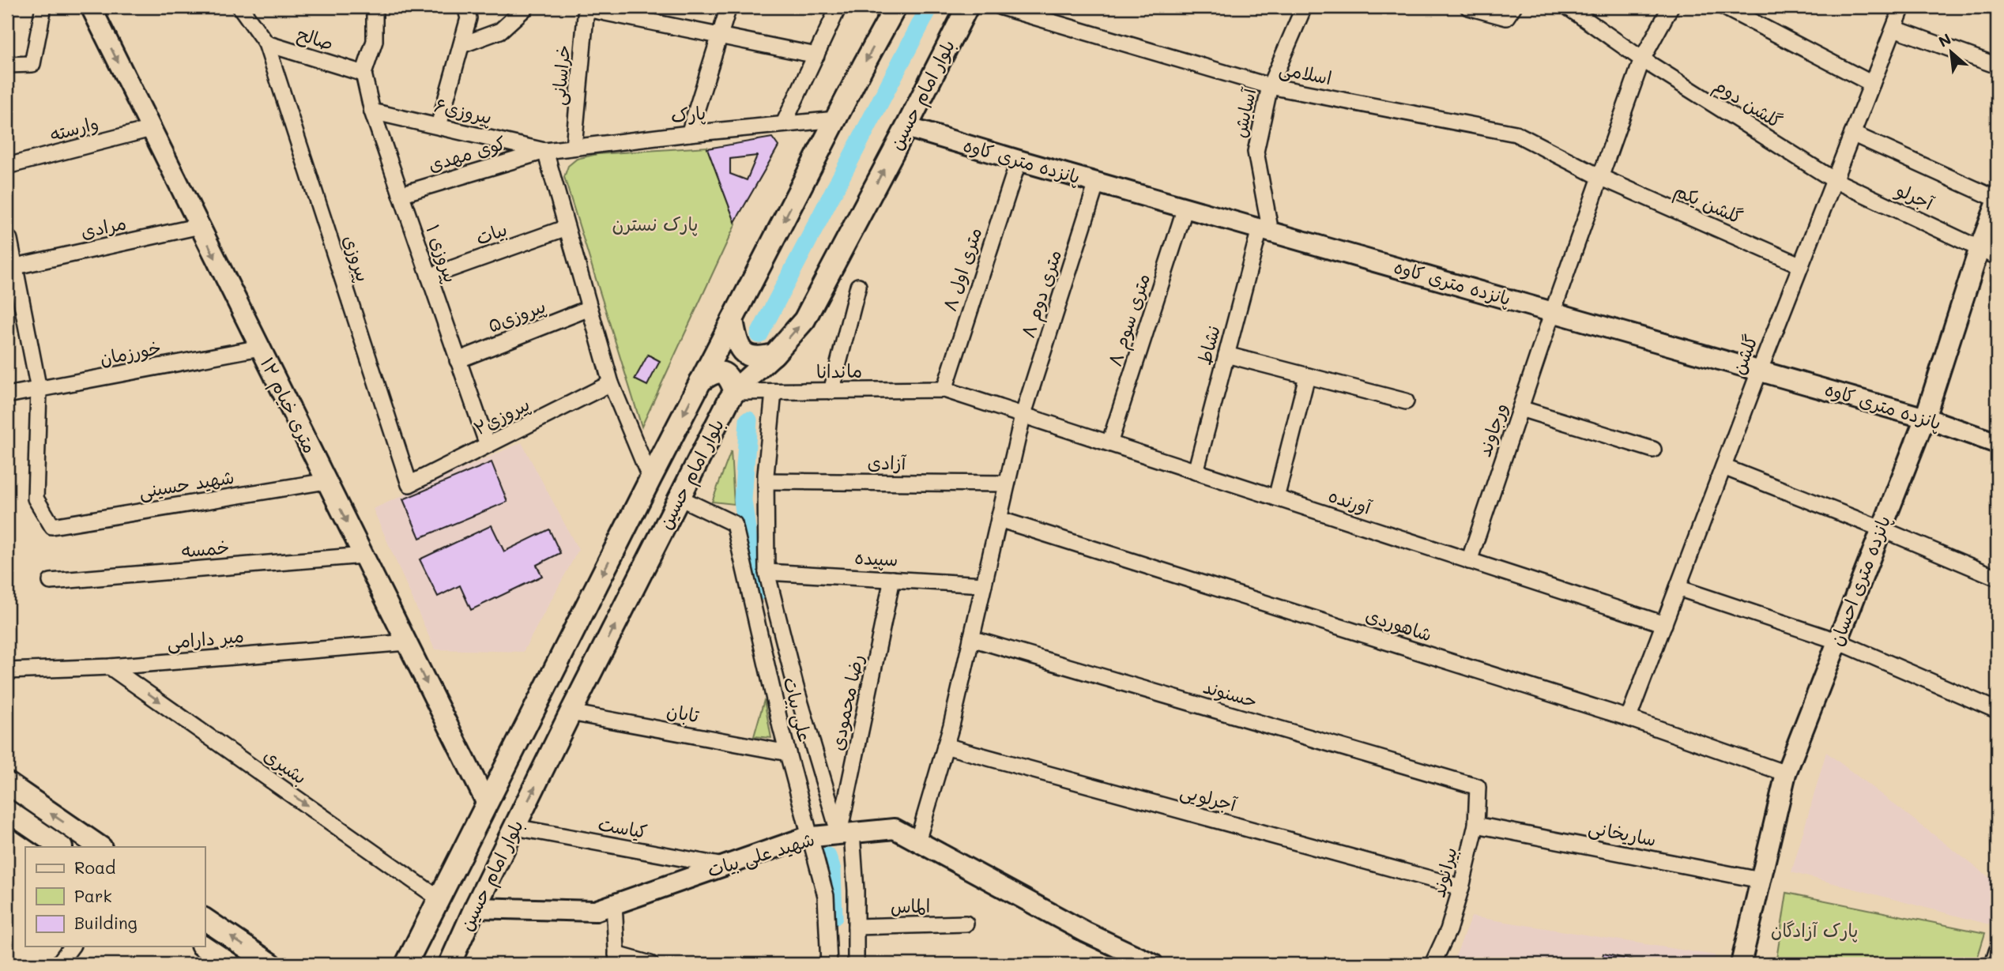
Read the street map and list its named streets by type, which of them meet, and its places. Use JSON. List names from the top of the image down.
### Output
{
  "streets": {
    "main road": ["بلوار امام حسین"],
    "street": [
      "صالح",
      "اسلامی",
      "خراسانی",
      "گلشن دوم",
      "پیروزی۶",
      "آسایش",
      "پارک",
      "وارسته",
      "کوی مهدی",
      "پانزده متری کاوه",
      "آجرلو",
      "گلشن یکم",
      "مرادی",
      "بیات",
      "پیروزی ۱",
      "پیروزی",
      "۸ متری اول",
      "۸ متری دوم",
      "پیروزی۵",
      "۸ متری سوم",
      "نشاط",
      "خورزمان",
      "گلشن",
      "ماندانا",
      "۱۲ متری خیام",
      "پیروزی۲",
      "ورجاوند",
      "آزادی",
      "شهید حسینی",
      "آورنده",
      "خمسه",
      "سپیده",
      "پانزده متری احسان",
      "شاهوردی",
      "میر دارامی",
      "حسنوند",
      "رضا محمودی",
      "علی بیات",
      "تابان",
      "بشیری",
      "آجرلویی",
      "کیاست",
      "ساریخانی",
      "شهید علی بیات",
      "بیرانوند",
      "الماس"
    ]
  },
  "crossings": [
    ["صالح", "پیروزی ۱"],
    ["صالح", "پیروزی"],
    ["اسلامی", "آسایش"],
    ["اسلامی", "گلشن یکم"],
    ["اسلامی", "ورجاوند"],
    ["خراسانی", "پارک"],
    ["بلوار امام حسین", "پارک"],
    ["بلوار امام حسین", "پانزده متری کاوه"],
    ["بلوار امام حسین", "ماندانا"],
    ["بلوار امام حسین", "۱۲ متری خیام"],
    ["بلوار امام حسین", "علی بیات"],
    ["بلوار امام حسین", "تابان"],
    ["بلوار امام حسین", "بشیری"],
    ["بلوار امام حسین", "کیاست"],
    ["بلوار امام حسین", "شهید علی بیات"],
    ["گلشن دوم", "آجرلو"],
    ["گلشن دوم", "گلشن"],
    ["گلشن دوم", "ورجاوند"],
    ["پیروزی۶", "پارک"],
    ["پیروزی۶", "کوی مهدی"],
    ["پیروزی۶", "پیروزی ۱"],
    ["آسایش", "پانزده متری کاوه"],
    ["آسایش", "نشاط"],
    ["پارک", "کوی مهدی"],
    ["وارسته", "۱۲ متری خیام"],
    ["کوی مهدی", "پیروزی ۱"],
    ["پانزده متری کاوه", "۸ متری اول"],
    ["پانزده متری کاوه", "۸ متری دوم"],
    ["پانزده متری کاوه", "۸ متری سوم"],
    ["پانزده متری کاوه", "نشاط"],
    ["پانزده متری کاوه", "گلشن"],
    ["پانزده متری کاوه", "ورجاوند"],
    ["پانزده متری کاوه", "پانزده متری احسان"],
    ["آجرلو", "گلشن"],
    ["آجرلو", "پانزده متری احسان"],
    ["گلشن یکم", "گلشن"],
    ["گلشن یکم", "ورجاوند"],
    ["مرادی", "۱۲ متری خیام"],
    ["بیات", "پیروزی ۱"],
    ["پیروزی ۱", "پیروزی۵"],
    ["پیروزی ۱", "پیروزی۲"],
    ["پیروزی", "پیروزی۲"],
    ["۸ متری اول", "ماندانا"],
    ["۸ متری دوم", "ماندانا"],
    ["۸ متری دوم", "آورنده"],
    ["۸ متری سوم", "آورنده"],
    ["نشاط", "آورنده"],
    ["خورزمان", "۱۲ متری خیام"],
    ["خورزمان", "شهید حسینی"],
    ["گلشن", "آورنده"],
    ["گلشن", "شاهوردی"],
    ["ماندانا", "آورنده"],
    ["ماندانا", "علی بیات"],
    ["۱۲ متری خیام", "شهید حسینی"],
    ["۱۲ متری خیام", "خمسه"],
    ["۱۲ متری خیام", "میر دارامی"],
    ["ورجاوند", "آورنده"],
    ["آزادی", "علی بیات"],
    ["سپیده", "رضا محمودی"],
    ["سپیده", "علی بیات"],
    ["پانزده متری احسان", "شاهوردی"],
    ["پانزده متری احسان", "ساریخانی"],
    ["میر دارامی", "بشیری"],
    ["حسنوند", "بیرانوند"],
    ["رضا محمودی", "علی بیات"],
    ["رضا محمودی", "شهید علی بیات"],
    ["علی بیات", "تابان"],
    ["علی بیات", "شهید علی بیات"],
    ["آجرلویی", "بیرانوند"],
    ["کیاست", "شهید علی بیات"],
    ["ساریخانی", "بیرانوند"]
  ],
  "one_way": ["۱۲ متری خیام", "بشیری"],
  "parks": ["پارک نسترن", "پارک آزادگان"],
  "legend": ["Road", "Park", "Building"],
  "north": "top left"
}
